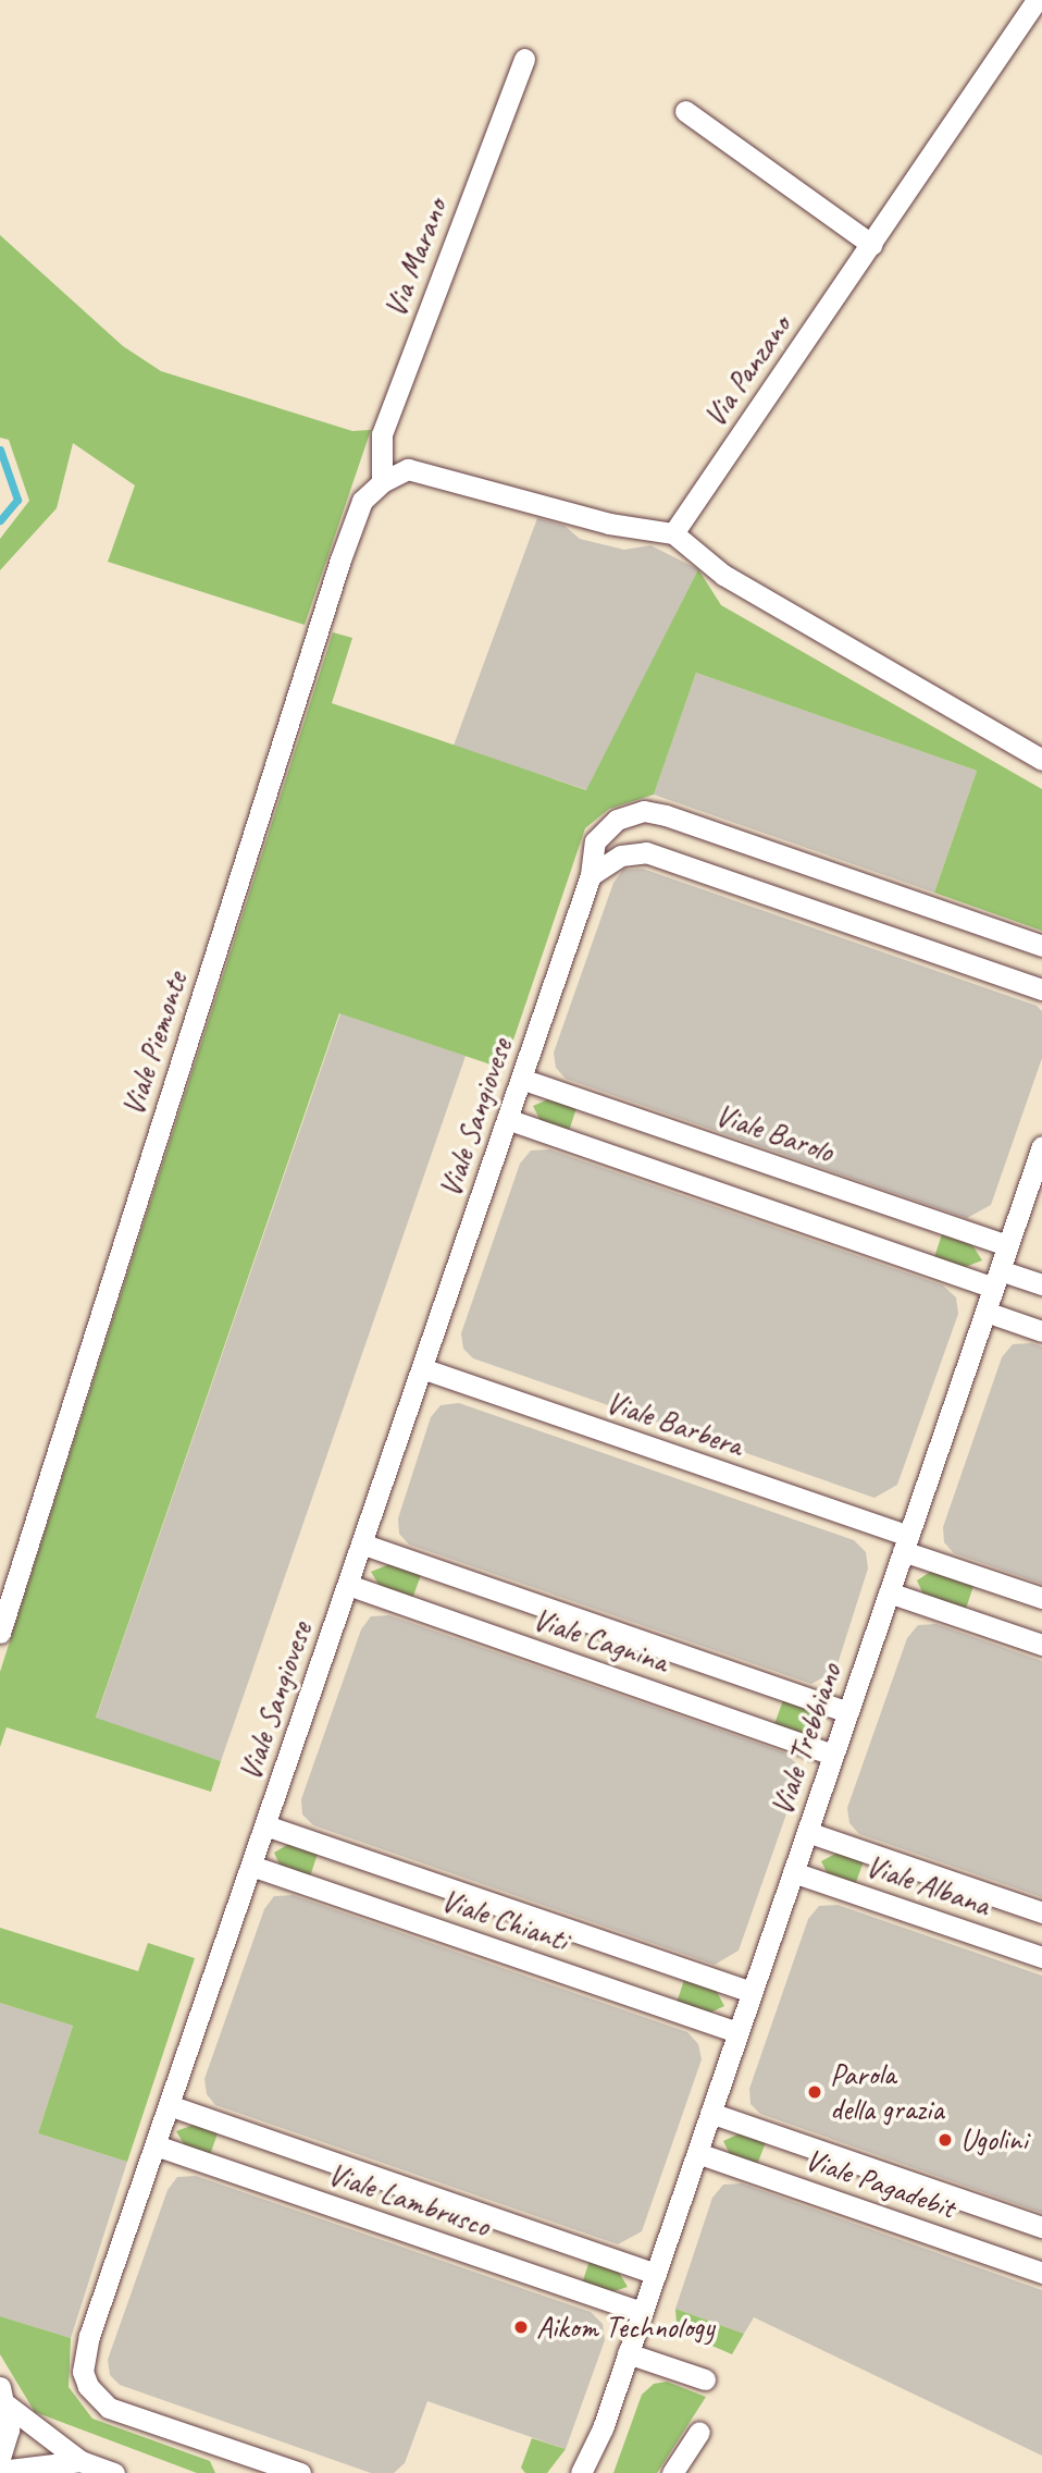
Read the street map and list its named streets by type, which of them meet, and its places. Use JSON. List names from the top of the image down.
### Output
{
  "streets": {
    "street": [
      "Via Marano",
      "Via Panzano",
      "Viale Piemonte",
      "Viale Sangiovese",
      "Viale Barolo",
      "Viale Barbera",
      "Viale Cagnina",
      "Viale Trebbiano",
      "Viale Albana",
      "Viale Chianti",
      "Viale Pagadebit",
      "Viale Lambrusco"
    ]
  },
  "crossings": [
    ["Via Marano", "Viale Piemonte"],
    ["Viale Sangiovese", "Viale Barolo"],
    ["Viale Sangiovese", "Viale Barbera"],
    ["Viale Sangiovese", "Viale Cagnina"],
    ["Viale Sangiovese", "Viale Chianti"],
    ["Viale Sangiovese", "Viale Lambrusco"],
    ["Viale Barolo", "Viale Trebbiano"],
    ["Viale Barbera", "Viale Trebbiano"],
    ["Viale Cagnina", "Viale Trebbiano"],
    ["Viale Trebbiano", "Viale Albana"],
    ["Viale Trebbiano", "Viale Chianti"],
    ["Viale Trebbiano", "Viale Pagadebit"],
    ["Viale Trebbiano", "Viale Lambrusco"]
  ],
  "places": ["Parola della grazia", "Ugolini", "Aikom Technology"]
}
